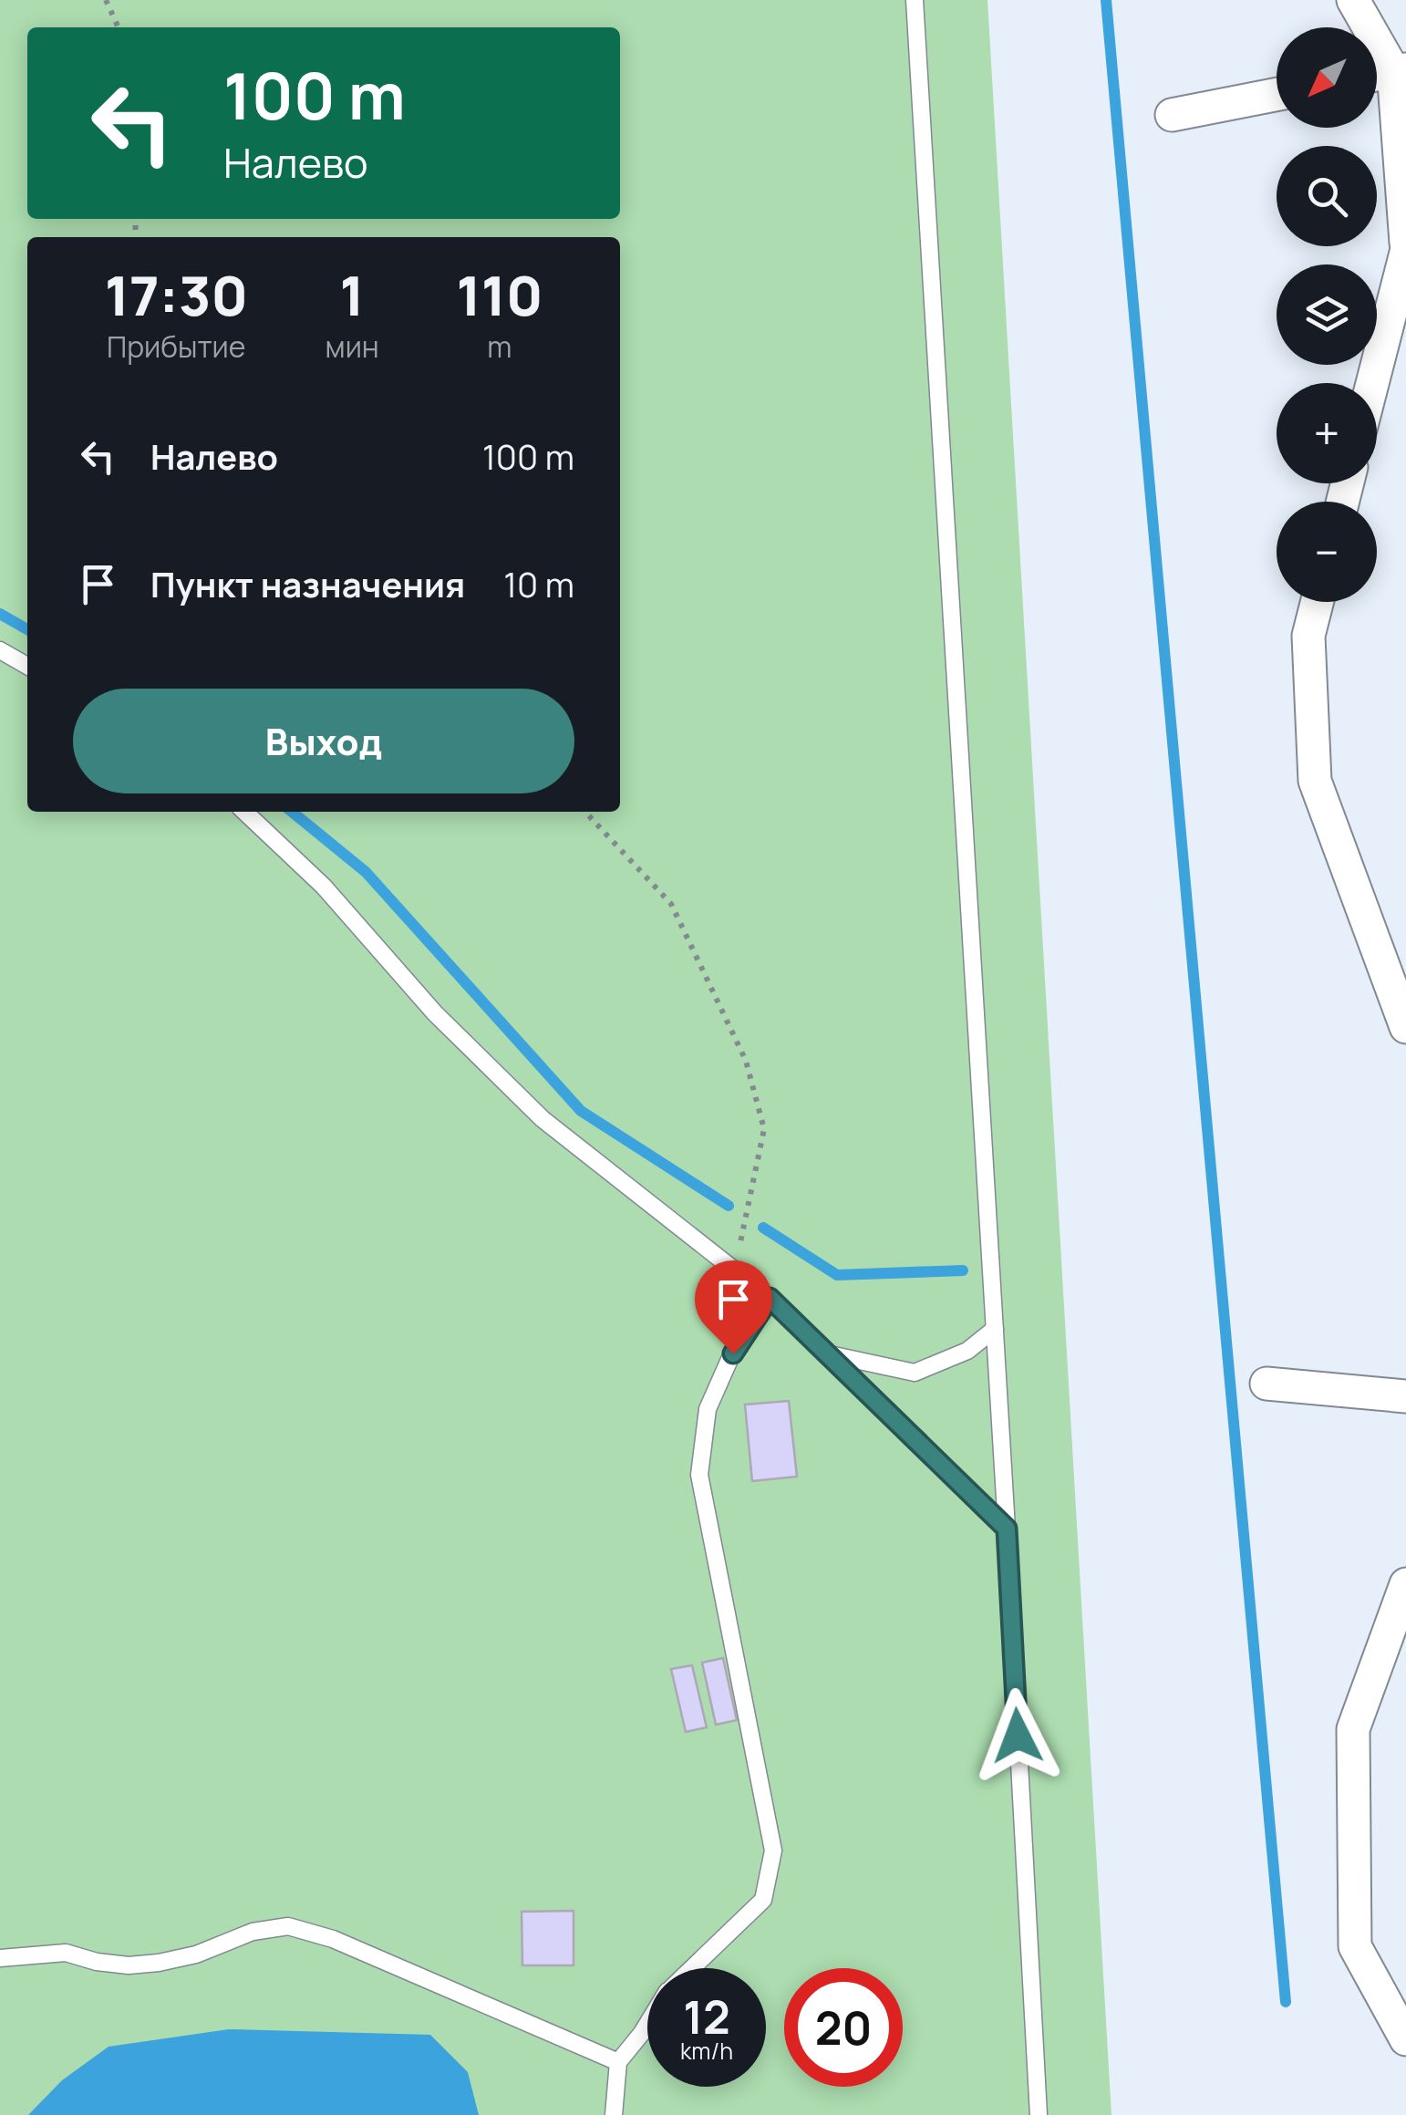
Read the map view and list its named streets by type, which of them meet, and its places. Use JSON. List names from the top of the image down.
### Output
{
  "north": "bottom left",
  "page": {
    "map_buttons": ["+", "−"],
    "turn": ["100 m", "Налево"],
    "eta": [
      "17:30",
      "Прибытие",
      "1",
      "мин",
      "110",
      "m"
    ],
    "list": [
      {
        "name": "Налево",
        "value": "100 m"
      },
      {
        "name": "Пункт назначения",
        "value": "10 m"
      }
    ],
    "buttons": "Выход",
    "speed": "12 km/h",
    "limit": "20"
  }
}
